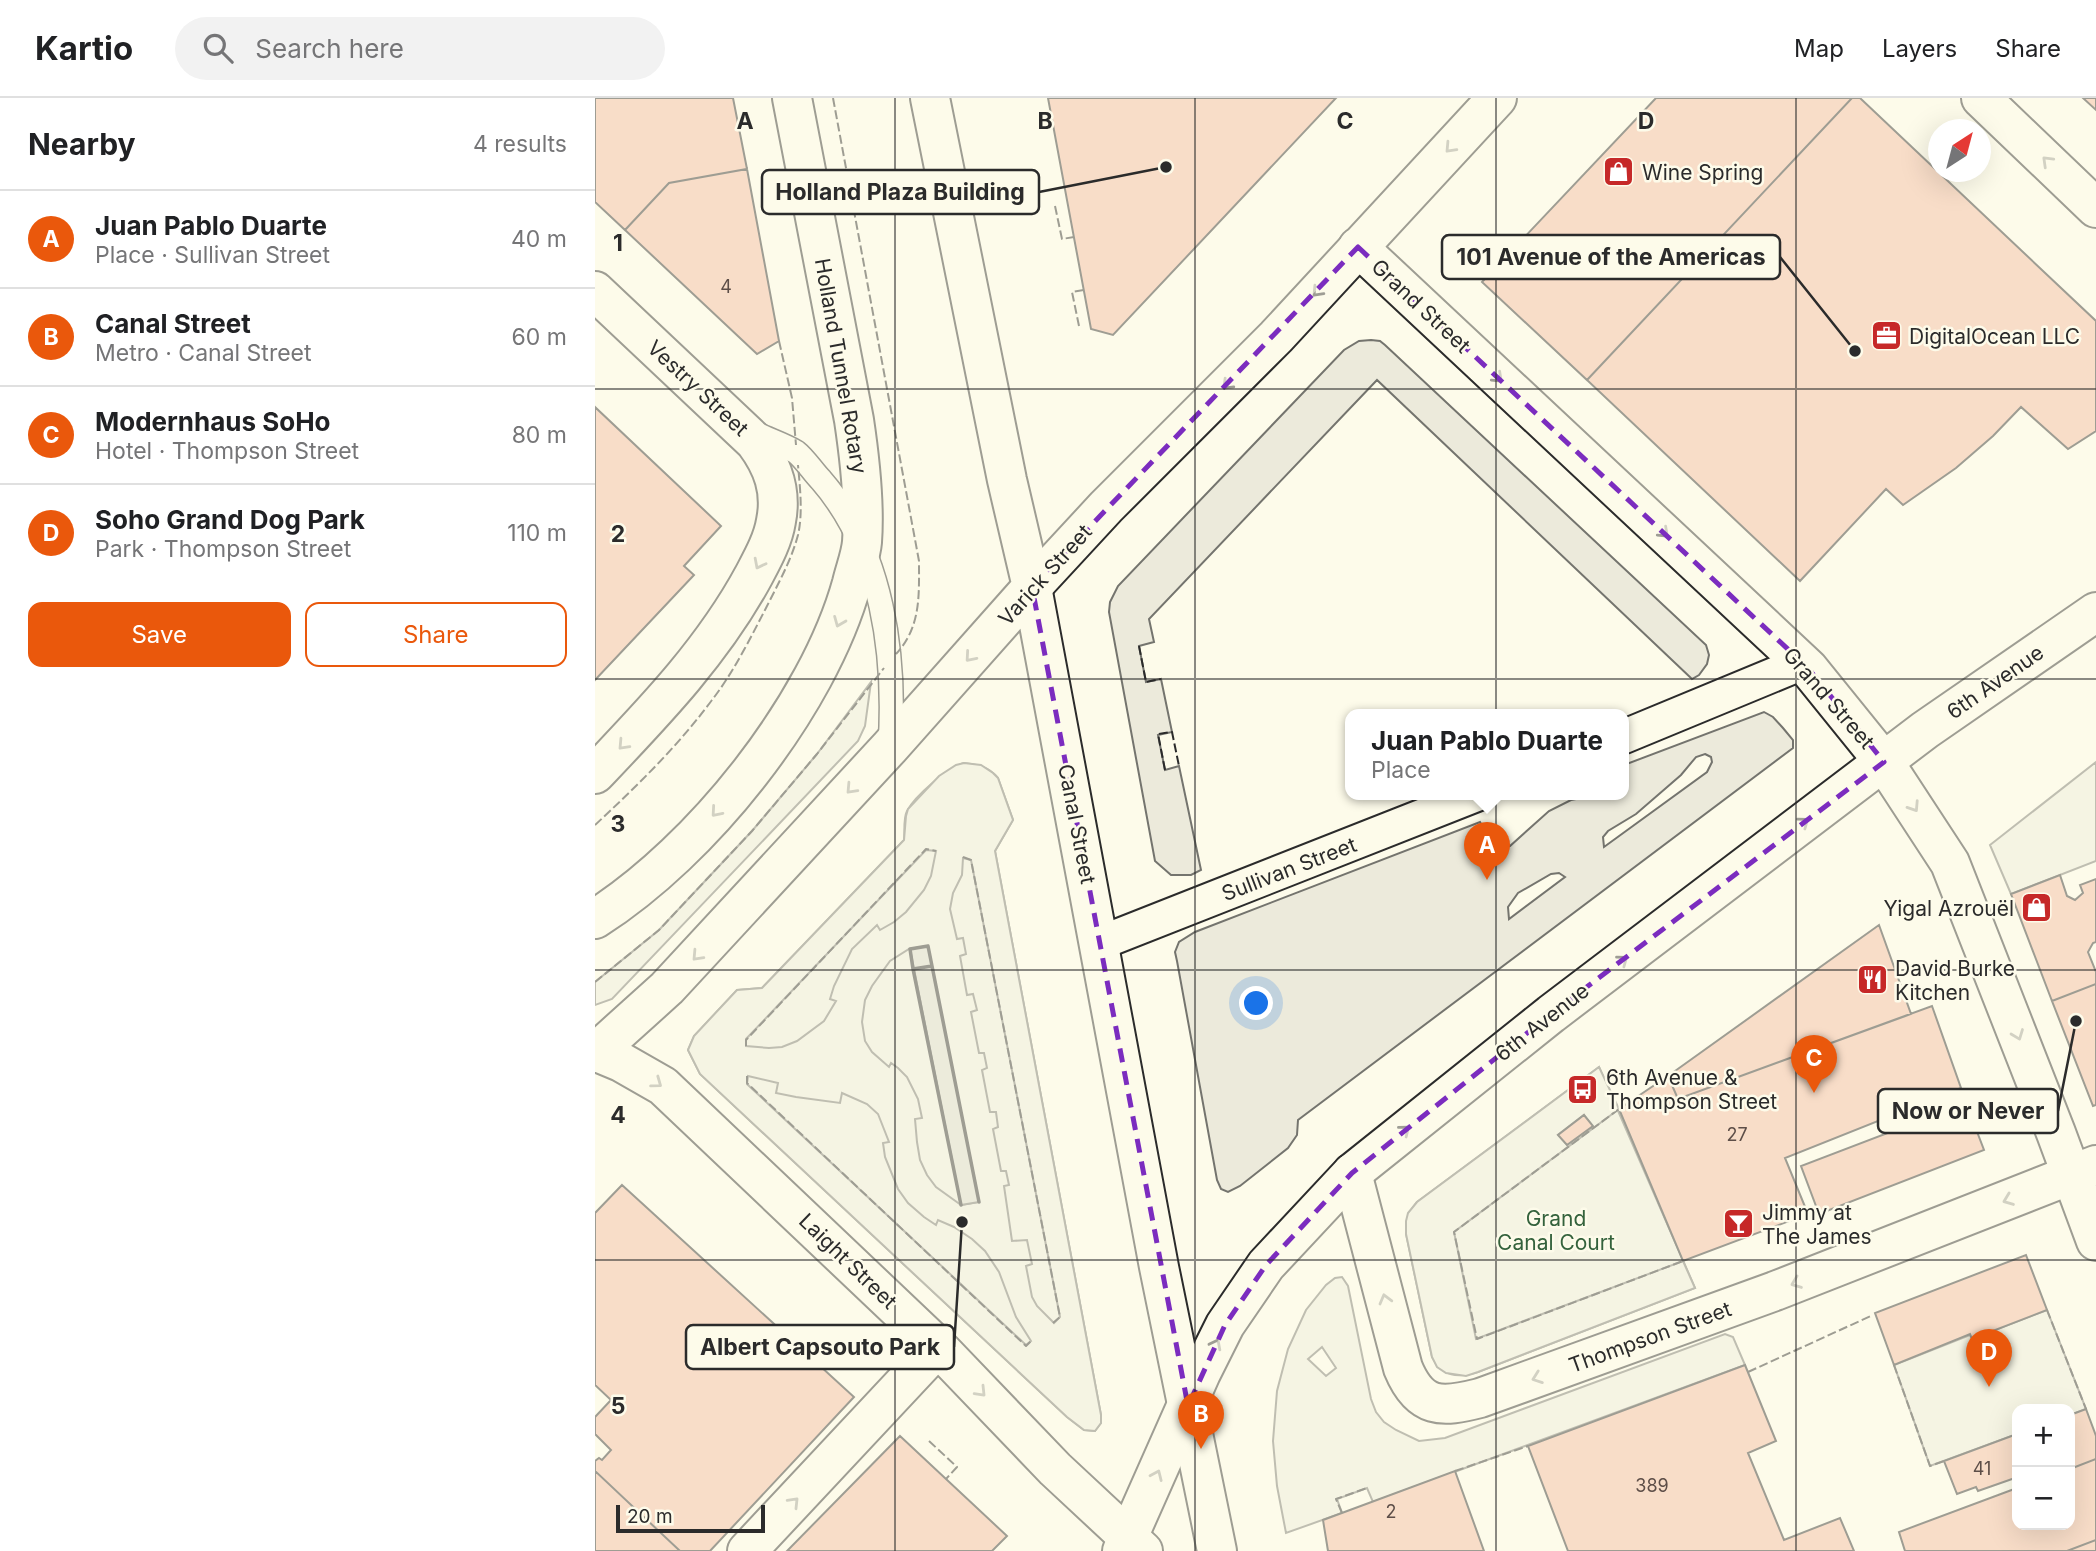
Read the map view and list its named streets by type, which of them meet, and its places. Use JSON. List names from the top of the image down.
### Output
{
  "streets": {
    "main road": [
      "Grand Street",
      "Holland Tunnel Rotary",
      "Vestry Street",
      "Varick Street",
      "6th Avenue",
      "Canal Street",
      "Laight Street",
      "Thompson Street"
    ],
    "street": ["Sullivan Street"]
  },
  "crossings": [
    ["Grand Street", "Varick Street"],
    ["Grand Street", "6th Avenue"],
    ["Grand Street", "Thompson Street"],
    ["Varick Street", "Canal Street"],
    ["Varick Street", "Laight Street"],
    ["6th Avenue", "Canal Street"],
    ["6th Avenue", "Laight Street"],
    ["6th Avenue", "Thompson Street"],
    ["Canal Street", "Sullivan Street"]
  ],
  "one_way": [
    "Grand Street",
    "Holland Tunnel Rotary",
    "Vestry Street",
    "Varick Street",
    "6th Avenue",
    "Laight Street"
  ],
  "parks": ["Grand Canal Court"],
  "places": {
    "other": [
      "Holland Plaza Building",
      "101 Avenue of the Americas",
      "Now or Never",
      "Albert Capsouto Park"
    ],
    "shop": ["Wine Spring", "Yigal Azrouël"],
    "office": ["DigitalOcean LLC"],
    "restaurant": ["David Burke Kitchen"],
    "bus stop": ["6th Avenue & Thompson Street"],
    "bar": ["Jimmy at The James"]
  },
  "house_numbers": [
    "4",
    "27",
    "41",
    "389",
    "2"
  ],
  "scale_bar": "20 m",
  "north": "top right",
  "page": {
    "header": "Kartio",
    "search": "Search here",
    "nav": ["Map", "Layers", "Share"],
    "heading": ["Nearby", "4 results"],
    "list": [
      {
        "mark": "A",
        "name": "Juan Pablo Duarte",
        "note": "Place · Sullivan Street",
        "value": "40 m"
      },
      {
        "mark": "B",
        "name": "Canal Street",
        "note": "Metro · Canal Street",
        "value": "60 m"
      },
      {
        "mark": "C",
        "name": "Modernhaus SoHo",
        "note": "Hotel · Thompson Street",
        "value": "80 m"
      },
      {
        "mark": "D",
        "name": "Soho Grand Dog Park",
        "note": "Park · Thompson Street",
        "value": "110 m"
      }
    ],
    "buttons": ["Save", "Share"],
    "popup": ["Juan Pablo Duarte", "Place"],
    "pins": [
      "A",
      "C",
      "D",
      "B"
    ],
    "map_buttons": ["+", "−"],
    "scale": "20 m"
  },
  "grid": {
    "columns": [
      "A",
      "B",
      "C",
      "D"
    ],
    "rows": [
      "1",
      "2",
      "3",
      "4",
      "5"
    ]
  }
}
